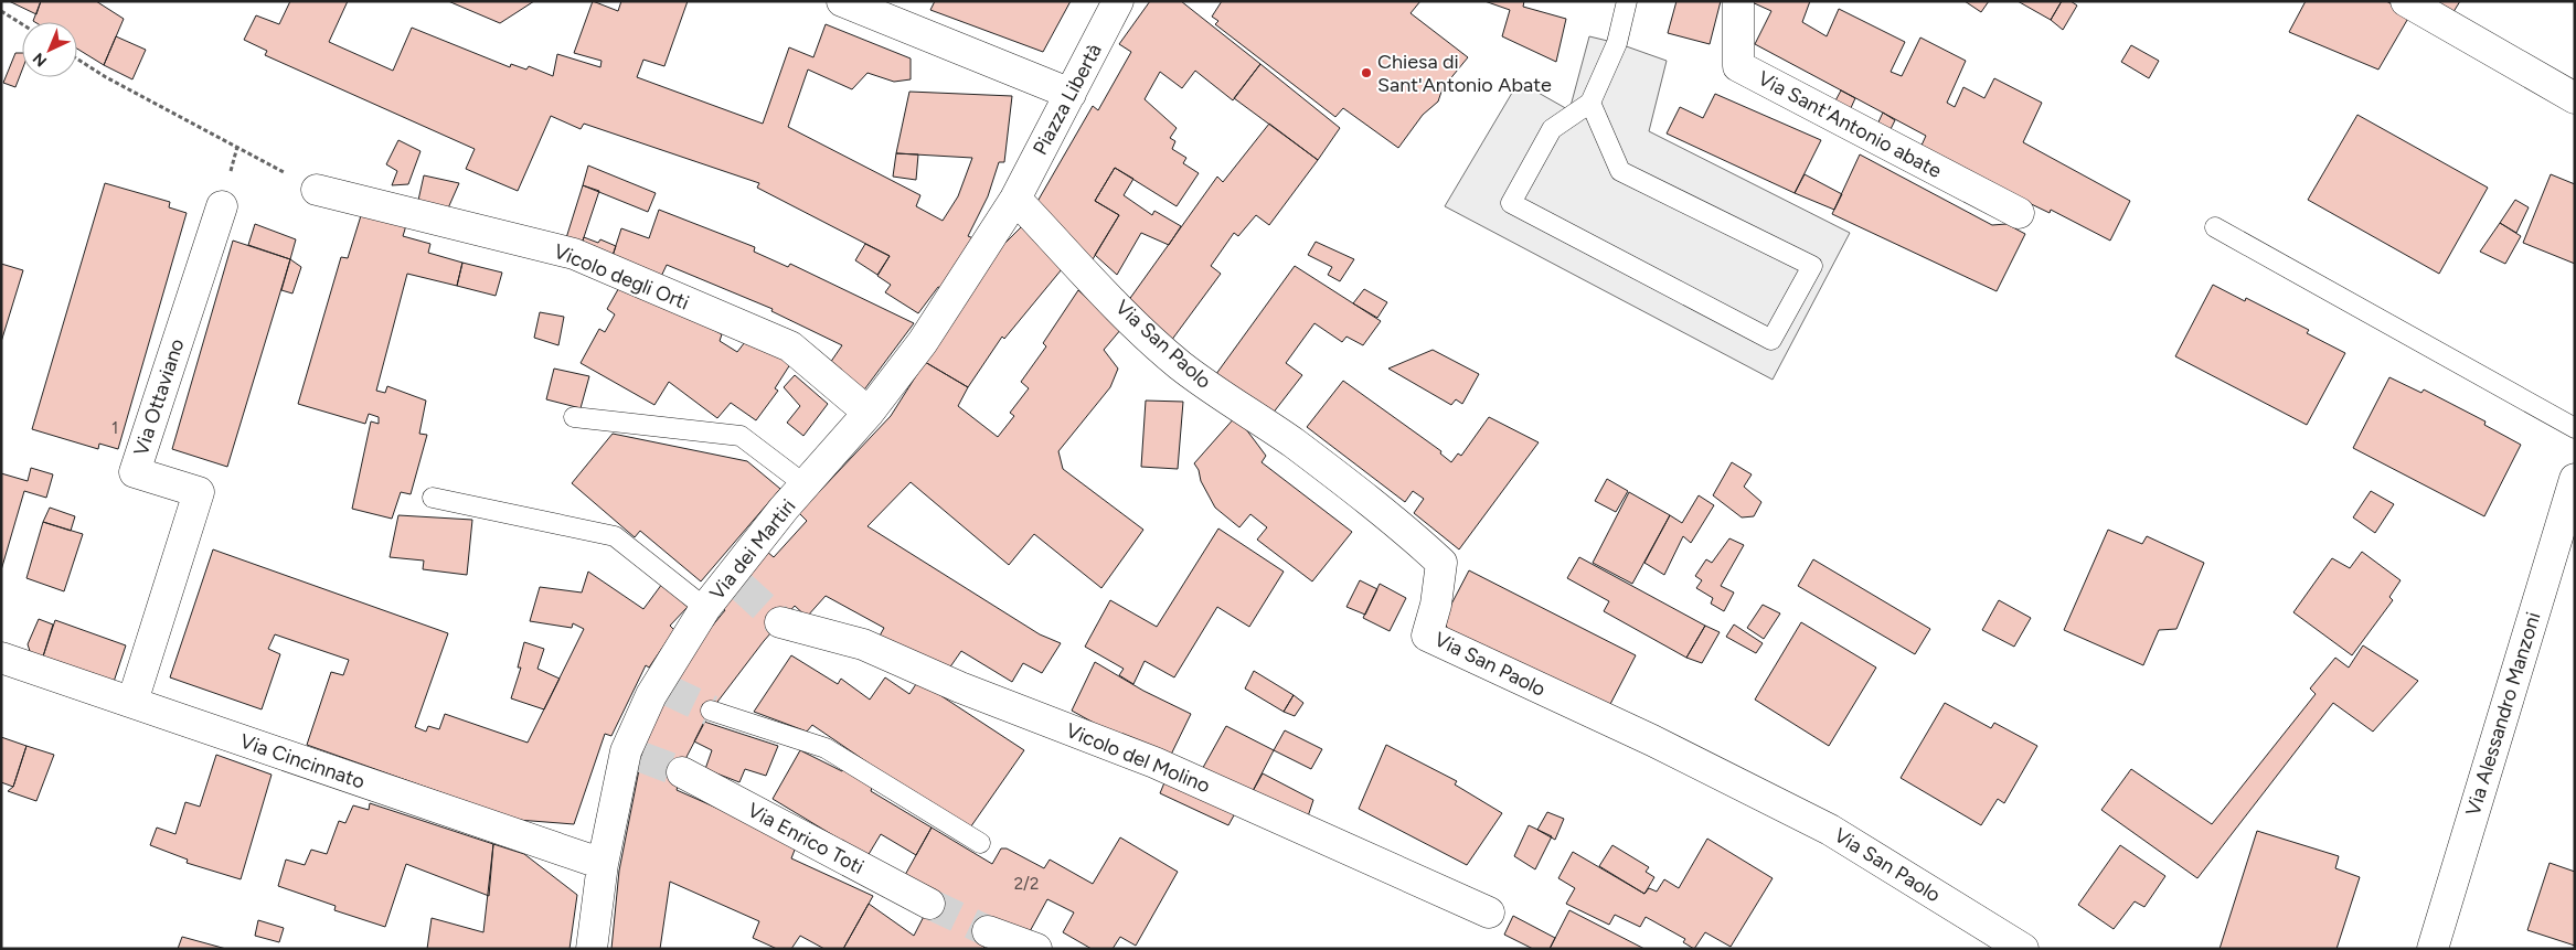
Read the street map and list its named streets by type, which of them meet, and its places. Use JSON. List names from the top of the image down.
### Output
{
  "streets": {
    "street": [
      "Piazza Libertà",
      "Via Sant'Antonio abate",
      "Vicolo degli Orti",
      "Via San Paolo",
      "Via Ottaviano",
      "Via dei Martiri",
      "Via Alessandro Manzoni",
      "Vicolo del Molino",
      "Via Cincinnato",
      "Via Enrico Toti"
    ]
  },
  "crossings": [
    ["Piazza Libertà", "Via San Paolo"],
    ["Piazza Libertà", "Via dei Martiri"],
    ["Vicolo degli Orti", "Via dei Martiri"],
    ["Via San Paolo", "Via dei Martiri"],
    ["Via Ottaviano", "Via Cincinnato"],
    ["Via dei Martiri", "Via Cincinnato"]
  ],
  "places": ["Chiesa di Sant'Antonio Abate"],
  "house_numbers": ["1", "2/2"],
  "north": "bottom left"
}
